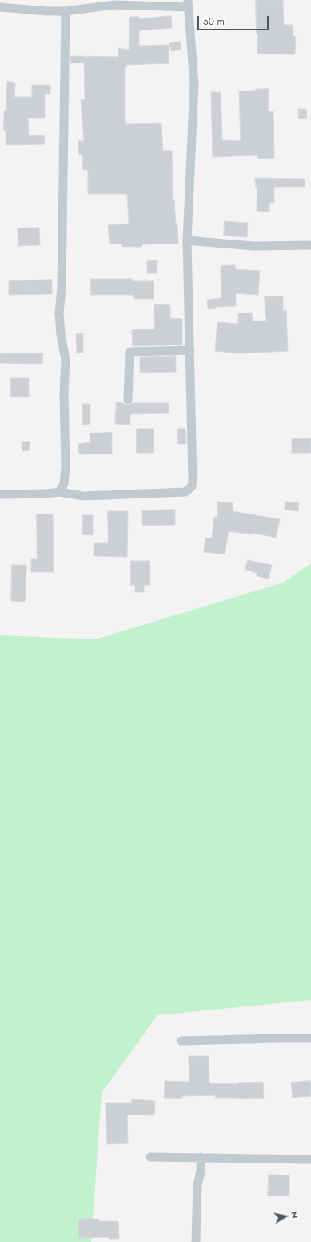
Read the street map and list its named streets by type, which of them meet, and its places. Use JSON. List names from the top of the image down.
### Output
{
  "scale_bar": "50 m",
  "north": "right"
}
